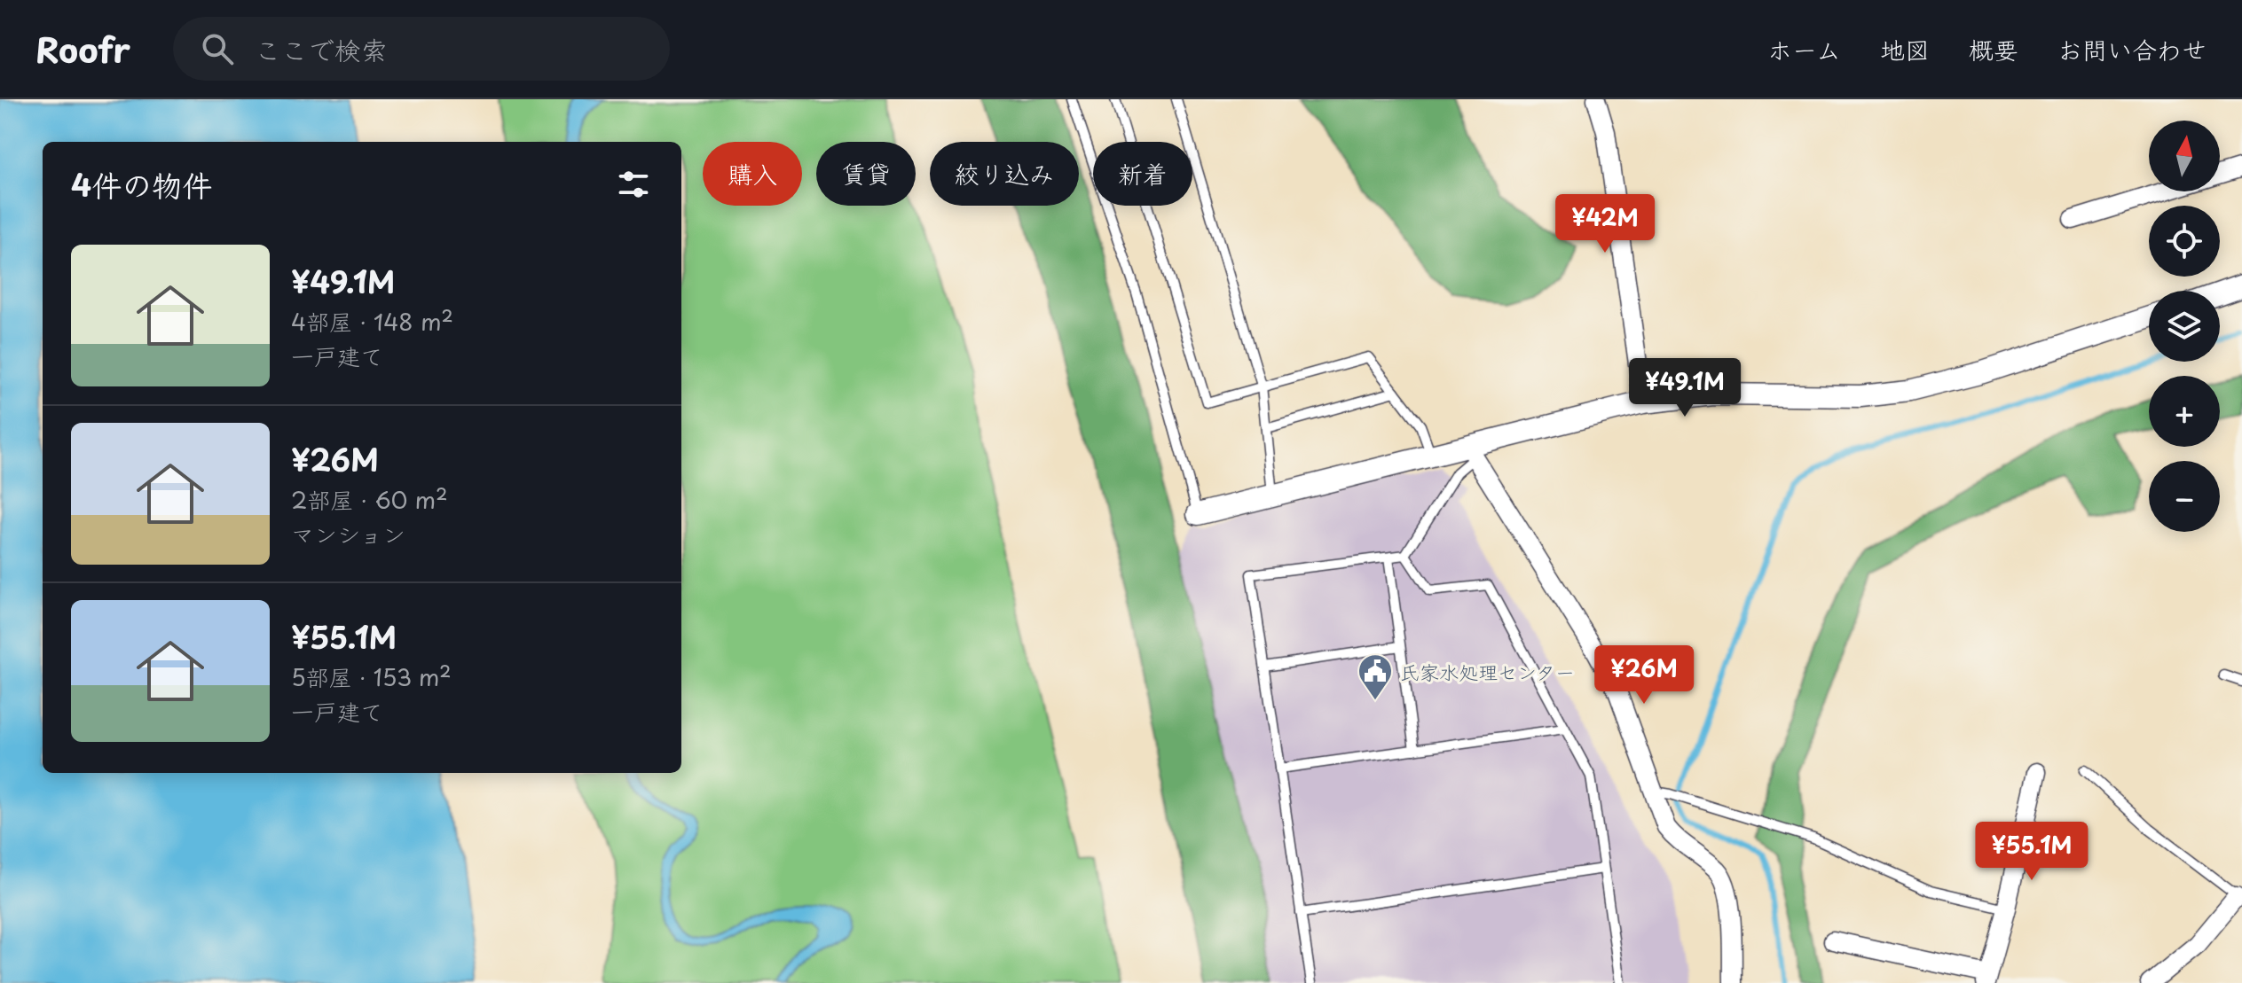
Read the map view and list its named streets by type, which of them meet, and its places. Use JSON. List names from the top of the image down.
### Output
{
  "places": {
    "public building": ["氏家水処理センター"]
  },
  "north": "top",
  "page": {
    "header": "Roofr",
    "search": "ここで検索",
    "nav": [
      "ホーム",
      "地図",
      "概要",
      "お問い合わせ"
    ],
    "map_buttons": ["+", "−"],
    "chip": [
      "購入",
      "賃貸",
      "絞り込み",
      "新着"
    ],
    "heading": "4件の物件",
    "price": [
      "¥42M",
      "¥49.1M",
      "¥26M",
      "¥55.1M"
    ],
    "list": [
      {
        "name": "¥49.1M",
        "note": "4部屋 · 148 m² · 一戸建て"
      },
      {
        "name": "¥26M",
        "note": "2部屋 · 60 m² · マンション"
      },
      {
        "name": "¥55.1M",
        "note": "5部屋 · 153 m² · 一戸建て"
      }
    ]
  }
}
